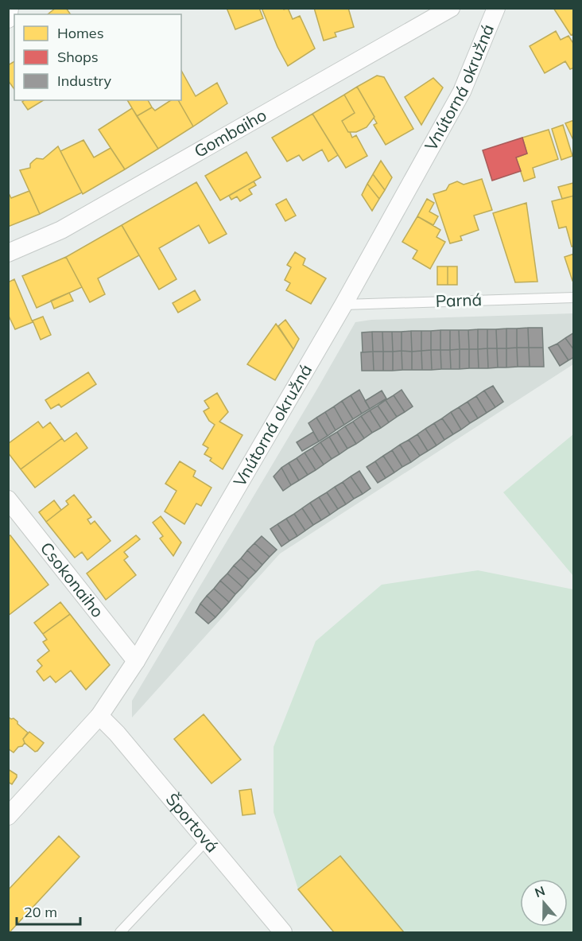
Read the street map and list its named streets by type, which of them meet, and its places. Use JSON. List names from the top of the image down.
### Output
{
  "streets": {
    "street": [
      "Vnútorná okružná",
      "Gombaiho",
      "Csokonaiho",
      "Športová"
    ],
    "lane": ["Parná"]
  },
  "crossings": [
    ["Vnútorná okružná", "Parná"],
    ["Vnútorná okružná", "Csokonaiho"],
    ["Vnútorná okružná", "Športová"]
  ],
  "legend": ["Homes", "Shops", "Industry"],
  "scale_bar": "20 m",
  "north": "top"
}
